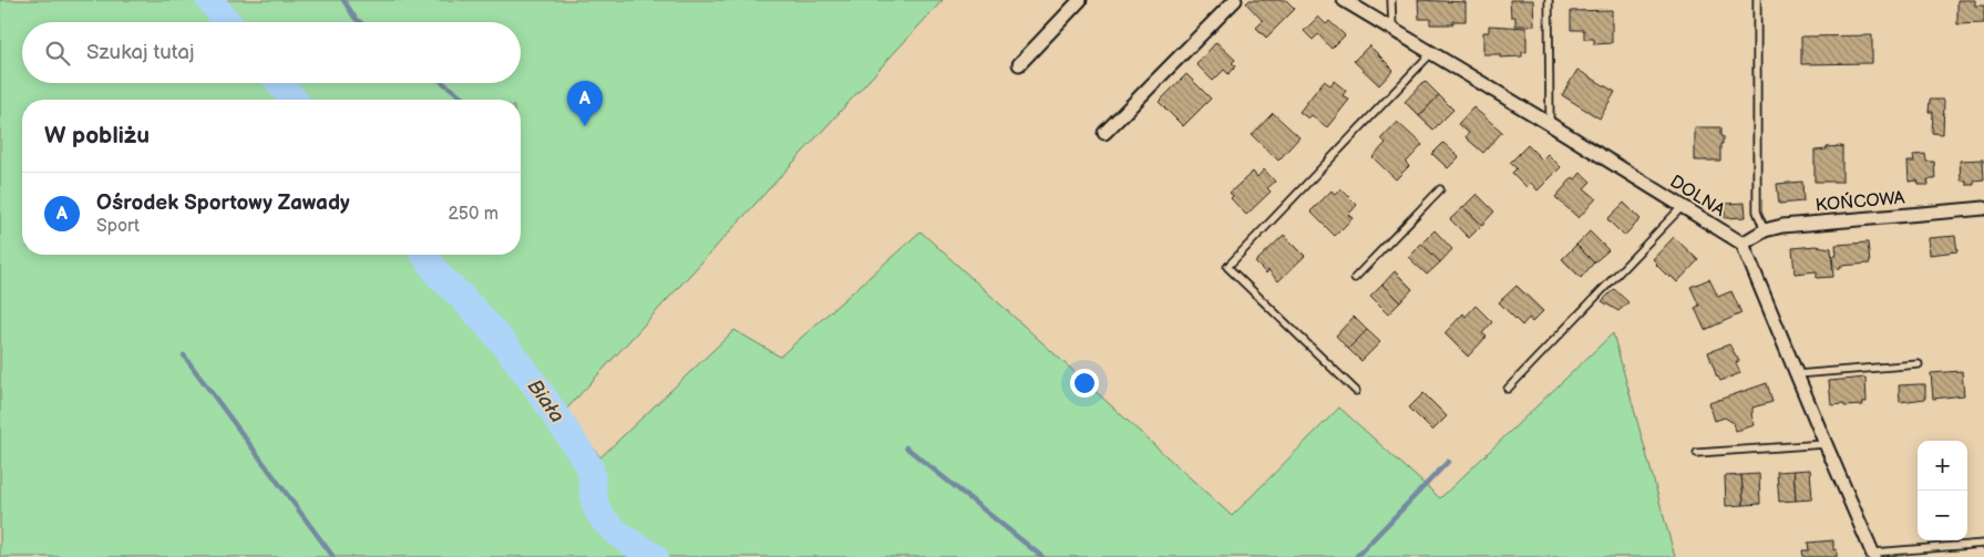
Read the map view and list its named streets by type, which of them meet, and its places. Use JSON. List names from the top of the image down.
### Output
{
  "streets": {
    "street": ["DOLNA", "KOŃCOWA"]
  },
  "crossings": [
    ["DOLNA", "KOŃCOWA"]
  ],
  "water": ["Biała"],
  "page": {
    "search": "Szukaj tutaj",
    "pins": "A",
    "heading": "W pobliżu",
    "list": [
      {
        "mark": "A",
        "name": "Ośrodek Sportowy Zawady",
        "note": "Sport",
        "value": "250 m"
      }
    ],
    "map_buttons": ["+", "−"]
  }
}
